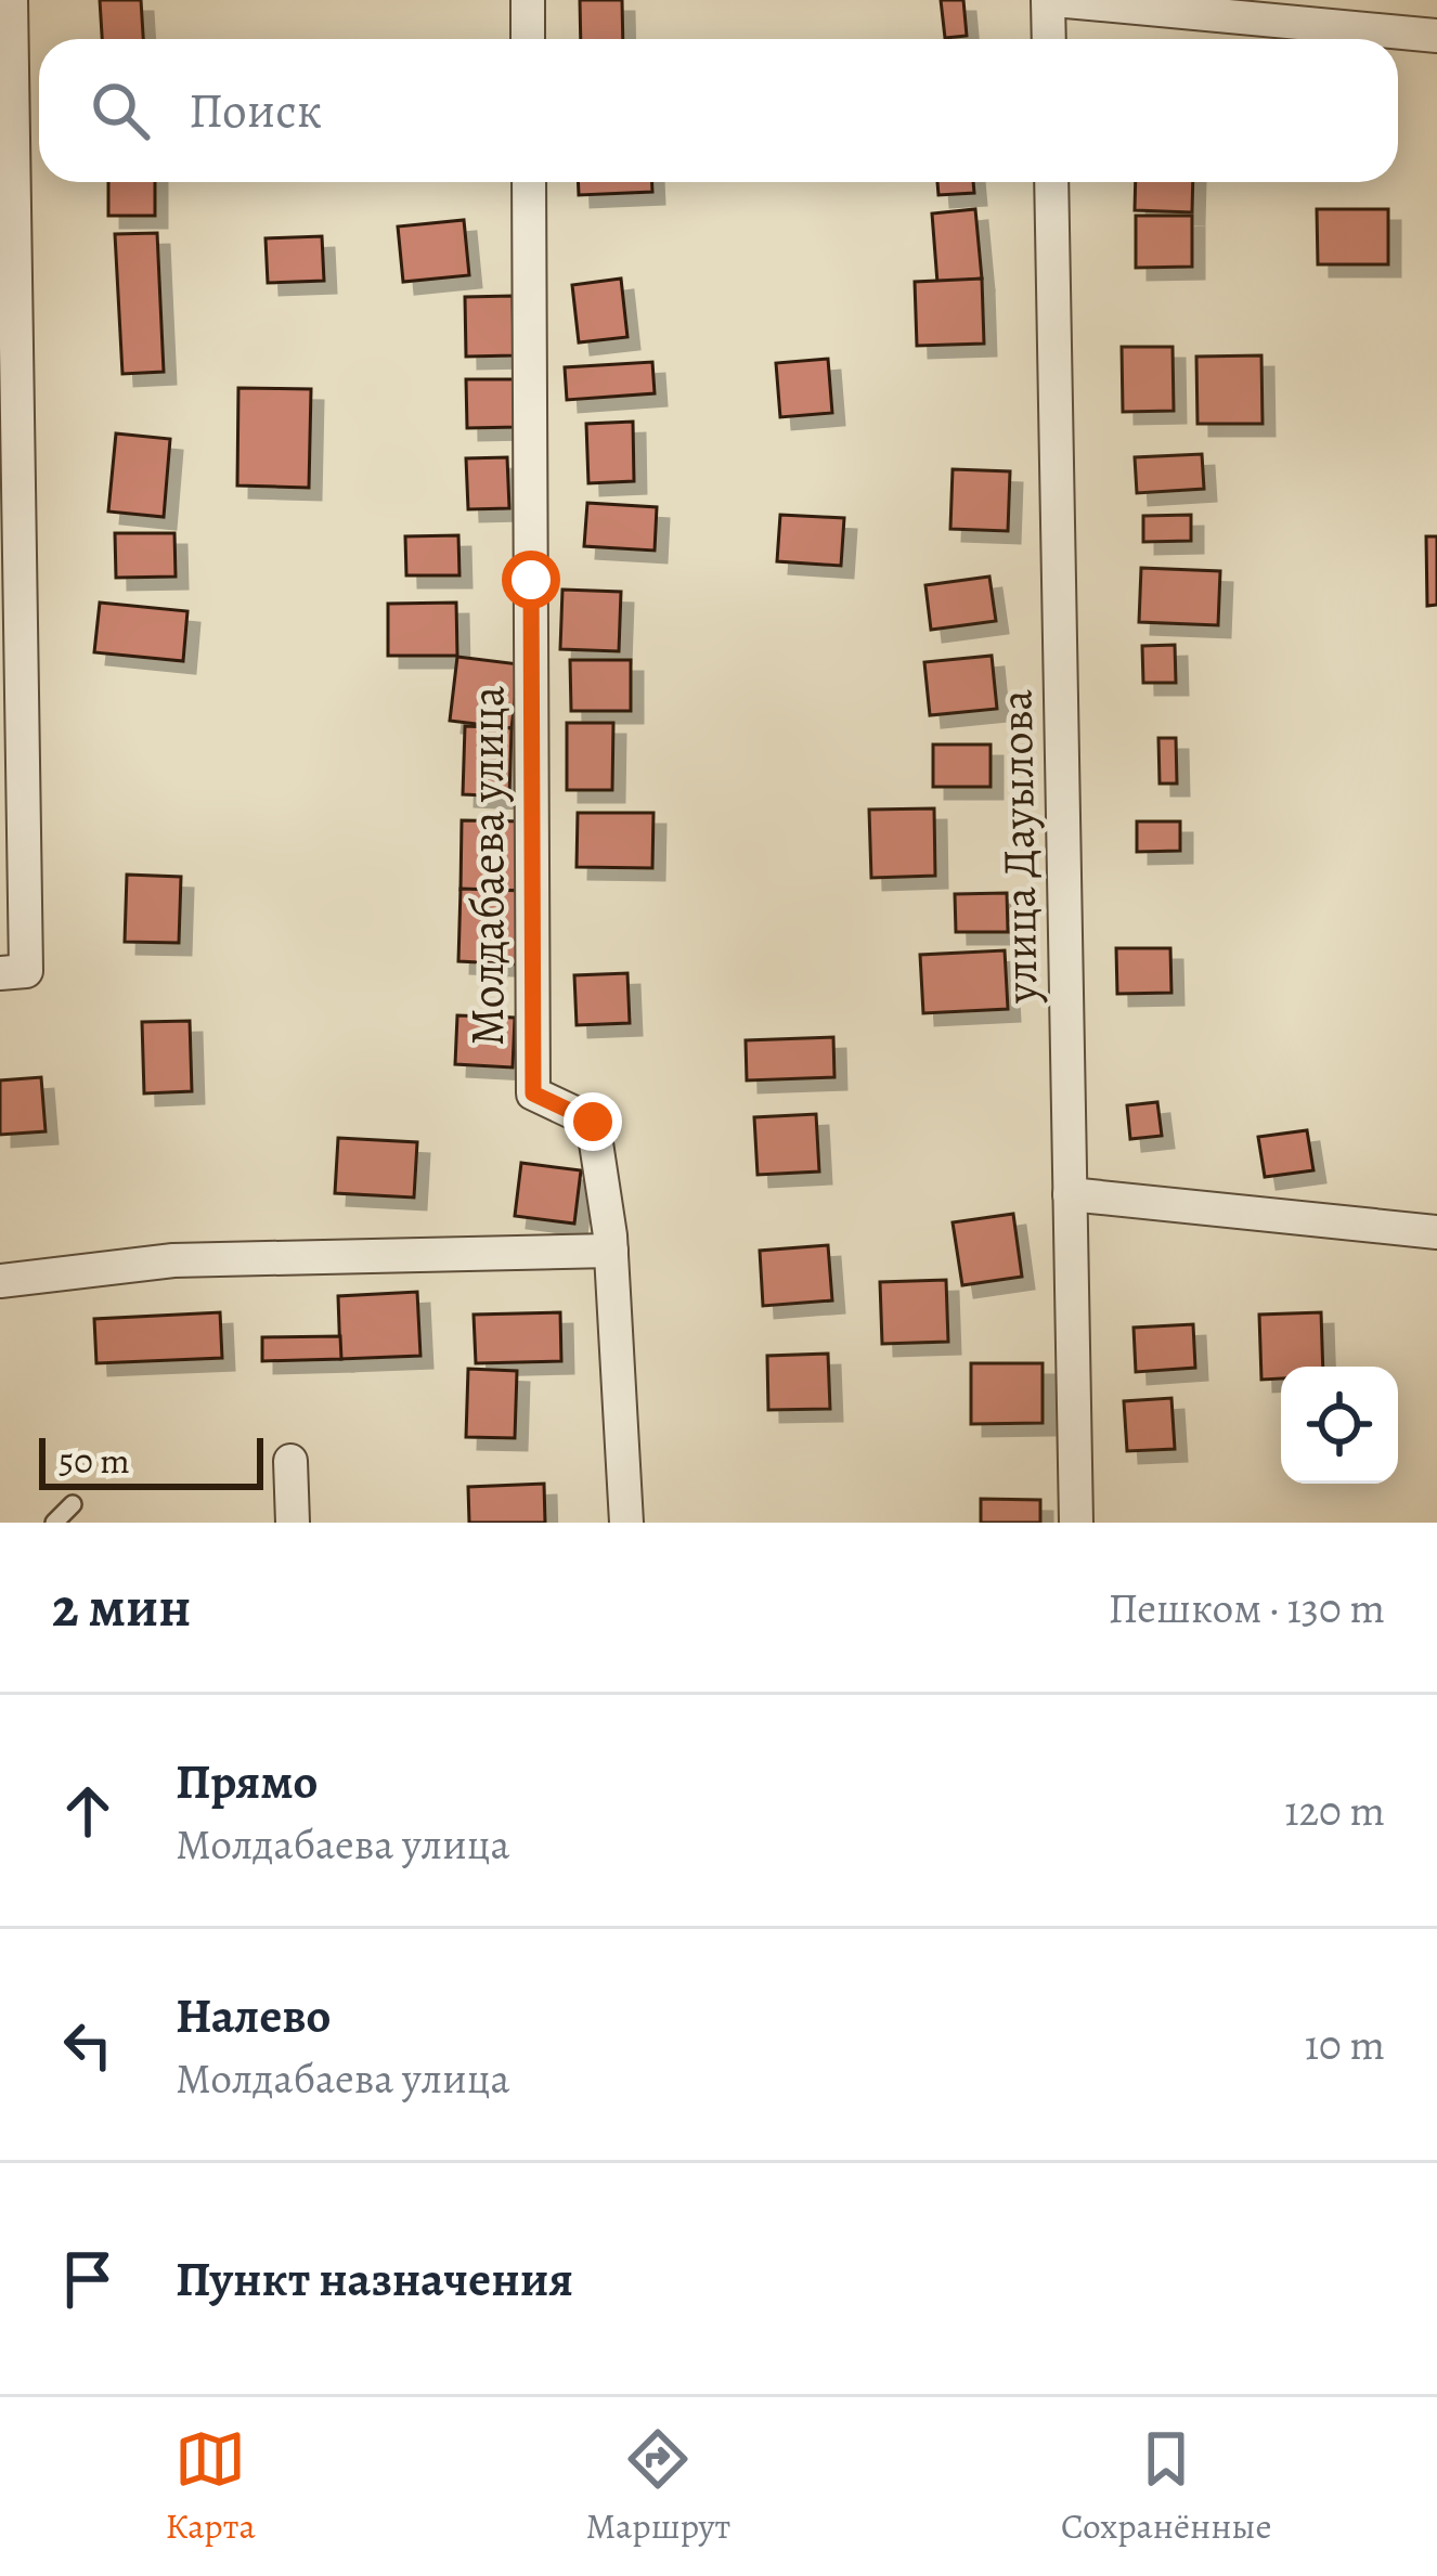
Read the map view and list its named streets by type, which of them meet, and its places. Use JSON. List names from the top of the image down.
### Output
{
  "streets": {
    "street": ["улица Дауылова", "Молдабаева улица"]
  },
  "scale_bar": "50 m",
  "page": {
    "search": "Поиск",
    "scale": "50 m",
    "heading": ["2 мин", "Пешком · 130 m"],
    "list": [
      ["Прямо", "Молдабаева улица", "120 m"],
      ["Налево", "Молдабаева улица", "10 m"],
      "Пункт назначения"
    ],
    "nav": ["Карта", "Маршрут", "Сохранённые"]
  }
}
